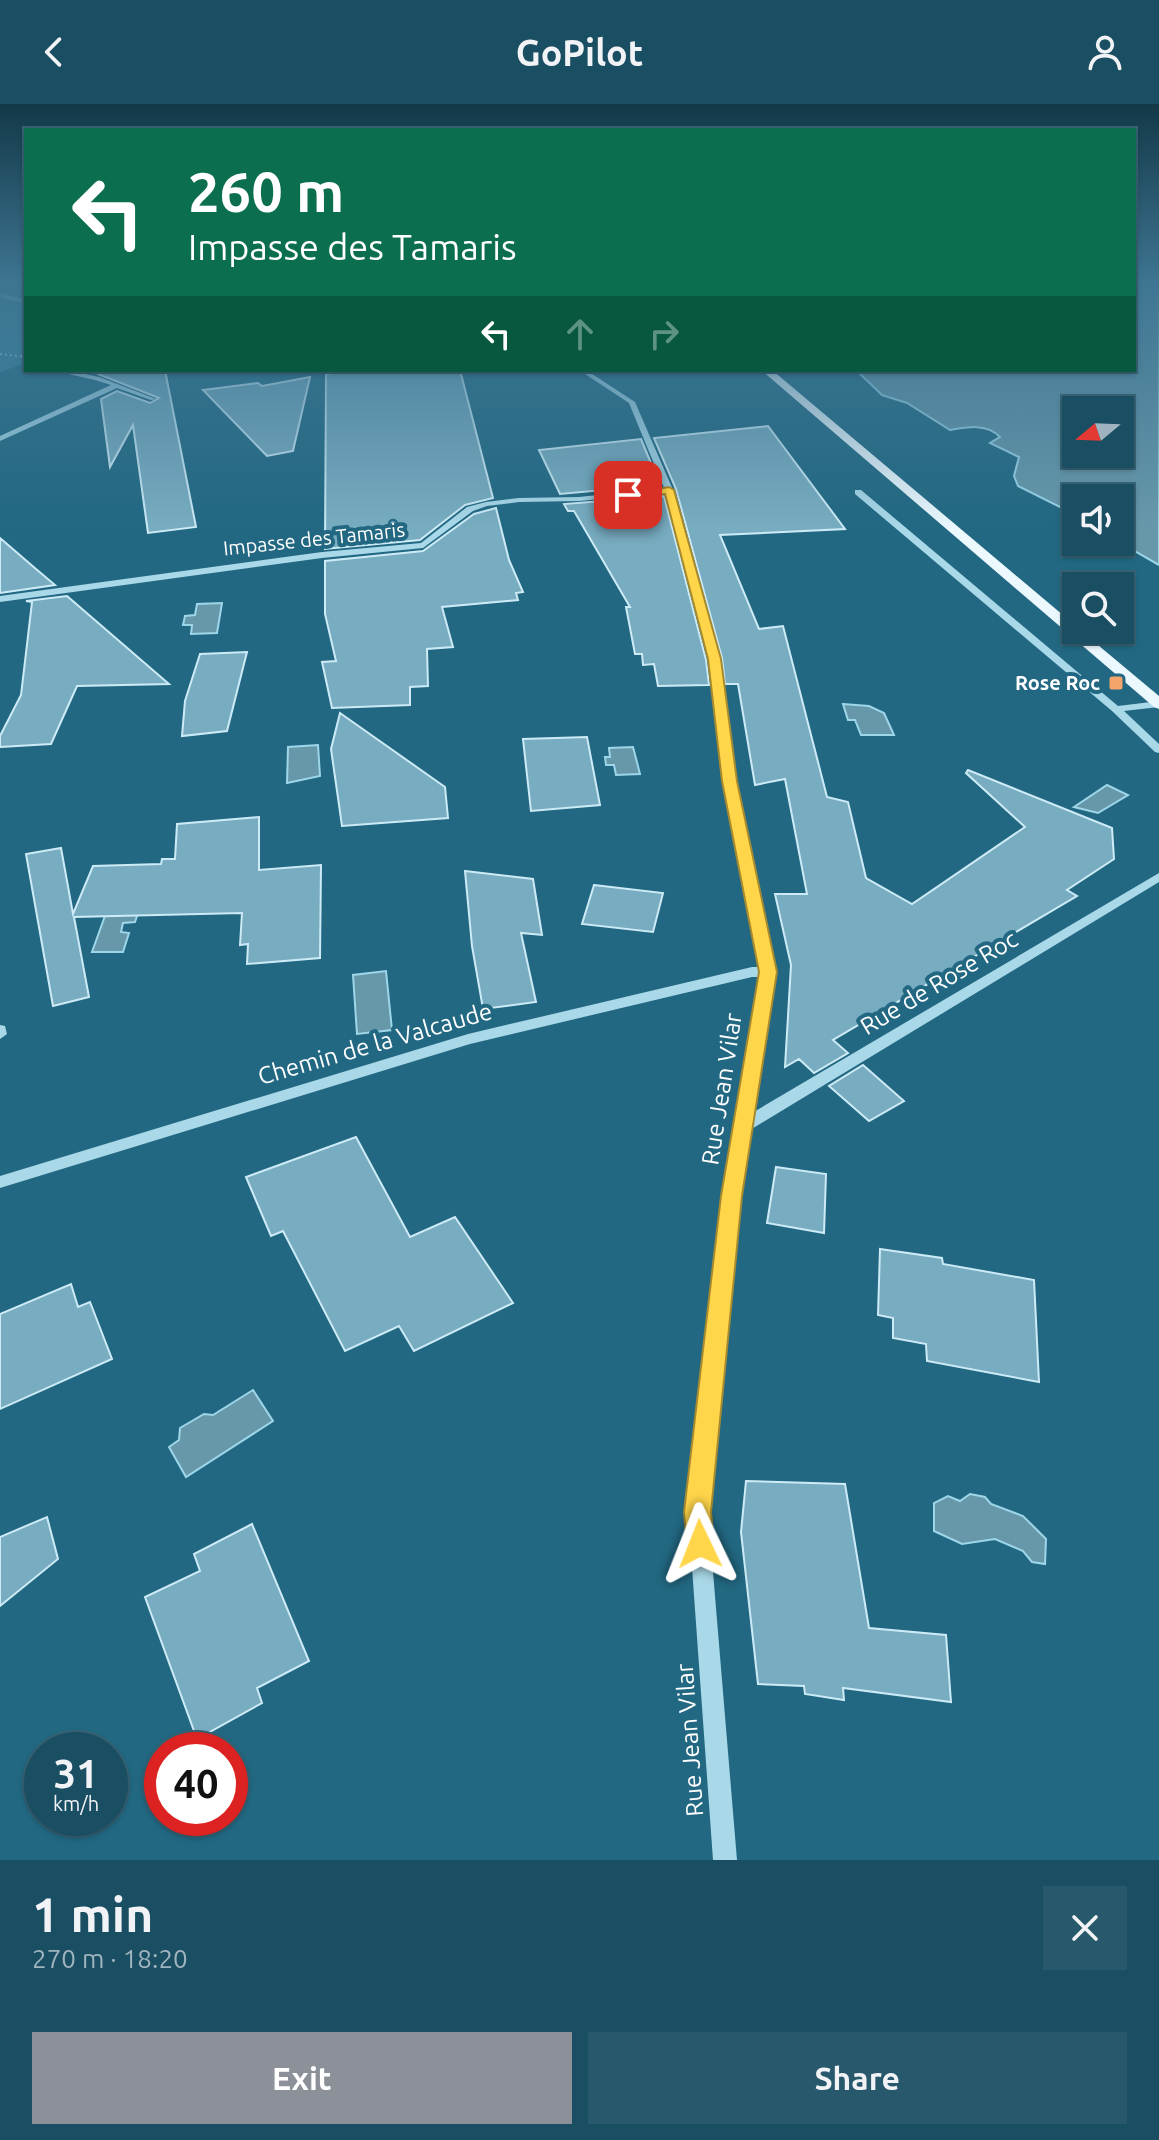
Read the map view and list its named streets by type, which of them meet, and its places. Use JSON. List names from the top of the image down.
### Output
{
  "streets": {
    "street": [
      "Impasse des Tamaris",
      "Rue de Rose Roc",
      "Chemin de la Valcaude",
      "Rue Jean Vilar"
    ]
  },
  "crossings": [
    ["Impasse des Tamaris", "Rue Jean Vilar"],
    ["Rue de Rose Roc", "Rue Jean Vilar"],
    ["Chemin de la Valcaude", "Rue Jean Vilar"]
  ],
  "places": {
    "transit": ["Rose Roc"]
  },
  "north": "left",
  "page": {
    "header": "GoPilot",
    "turn": ["260 m", "Impasse des Tamaris"],
    "speed": "31 km/h",
    "limit": "40",
    "heading": ["1 min", "270 m · 18:20"],
    "buttons": ["Exit", "Share"]
  }
}
